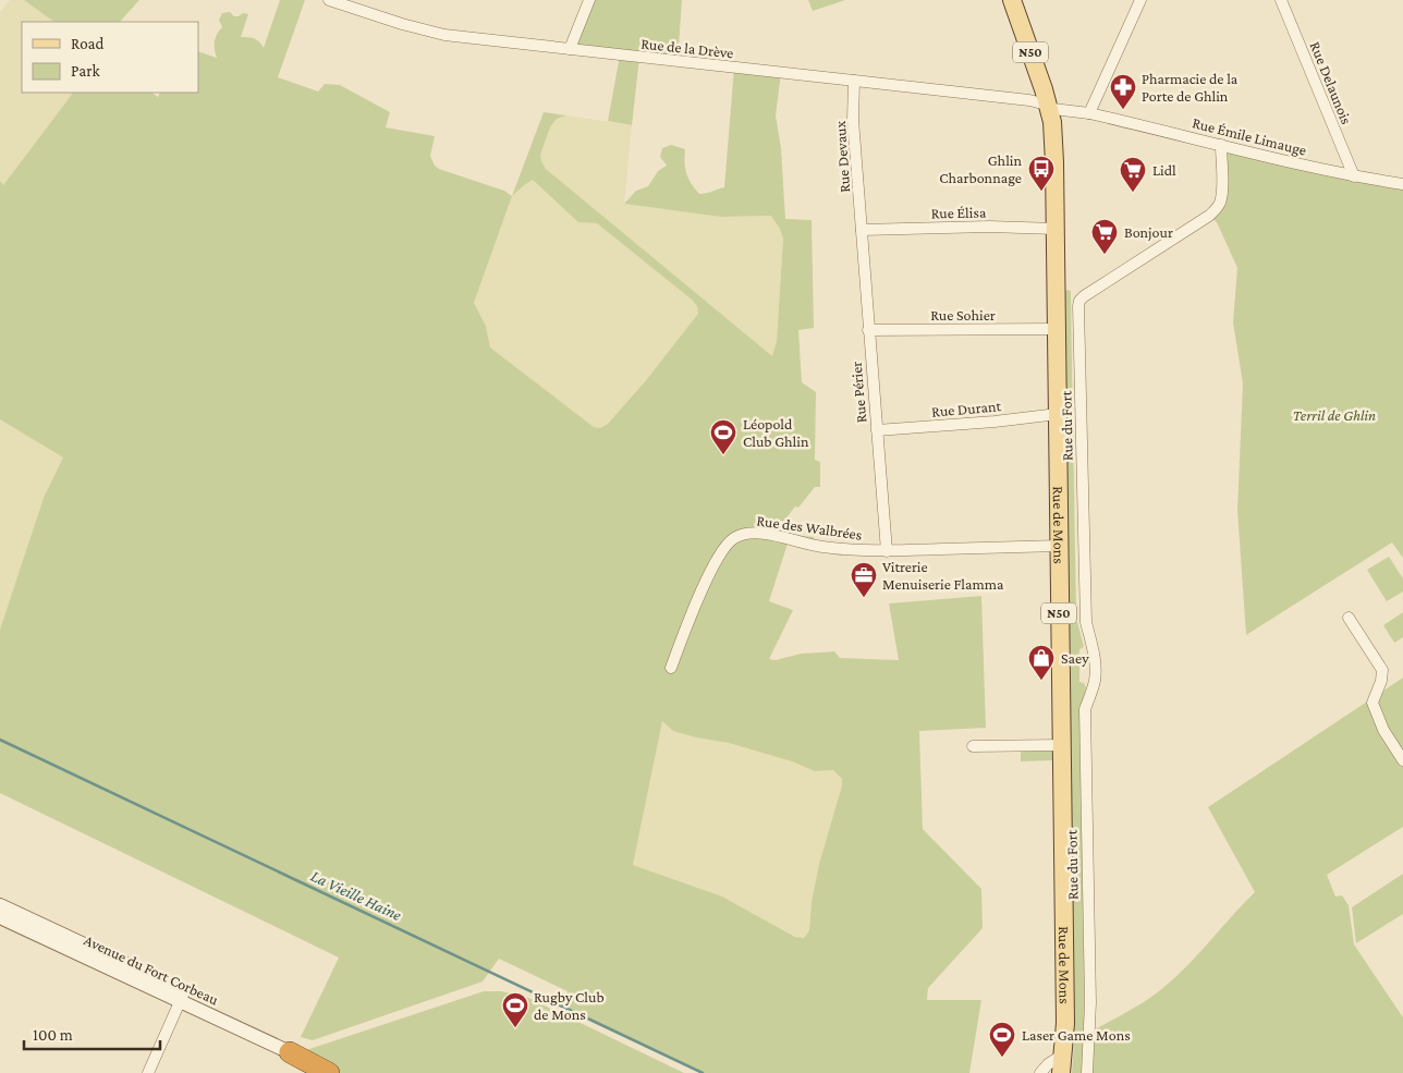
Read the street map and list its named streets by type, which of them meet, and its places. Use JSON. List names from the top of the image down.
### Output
{
  "streets": {
    "main road": ["N50", "Rue de Mons"],
    "street": [
      "Rue de la Drève",
      "Rue Delaunois",
      "Rue Émile Limauge",
      "Rue Devaux",
      "Rue Élisa",
      "Rue Sohier",
      "Rue Périer",
      "Rue Durant",
      "Rue du Fort",
      "Rue des Walbrées",
      "Avenue du Fort Corbeau"
    ]
  },
  "crossings": [
    ["Rue de la Drève", "Rue Émile Limauge"],
    ["Rue de la Drève", "Rue Devaux"],
    ["Rue de la Drève", "Rue de Mons"],
    ["Rue Delaunois", "Rue Émile Limauge"],
    ["Rue Émile Limauge", "Rue du Fort"],
    ["Rue Devaux", "Rue Élisa"],
    ["Rue Devaux", "Rue Périer"],
    ["Rue Élisa", "Rue Périer"],
    ["Rue Élisa", "Rue de Mons"],
    ["Rue Sohier", "Rue Périer"],
    ["Rue Sohier", "Rue de Mons"],
    ["Rue Périer", "Rue Durant"],
    ["Rue Périer", "Rue des Walbrées"],
    ["Rue Durant", "Rue de Mons"],
    ["Rue de Mons", "Rue des Walbrées"]
  ],
  "water": ["La Vieille Haine"],
  "parks": ["Terril de Ghlin"],
  "places": {
    "pharmacy": ["Pharmacie de la Porte de Ghlin"],
    "bus stop": ["Ghlin Charbonnage"],
    "supermarket": ["Lidl", "Bonjour"],
    "sports": ["Léopold Club Ghlin", "Rugby Club de Mons", "Laser Game Mons"],
    "office": ["Vitrerie Menuiserie Flamma"],
    "shop": ["Saey"]
  },
  "legend": ["Road", "Park"],
  "scale_bar": "100 m"
}
